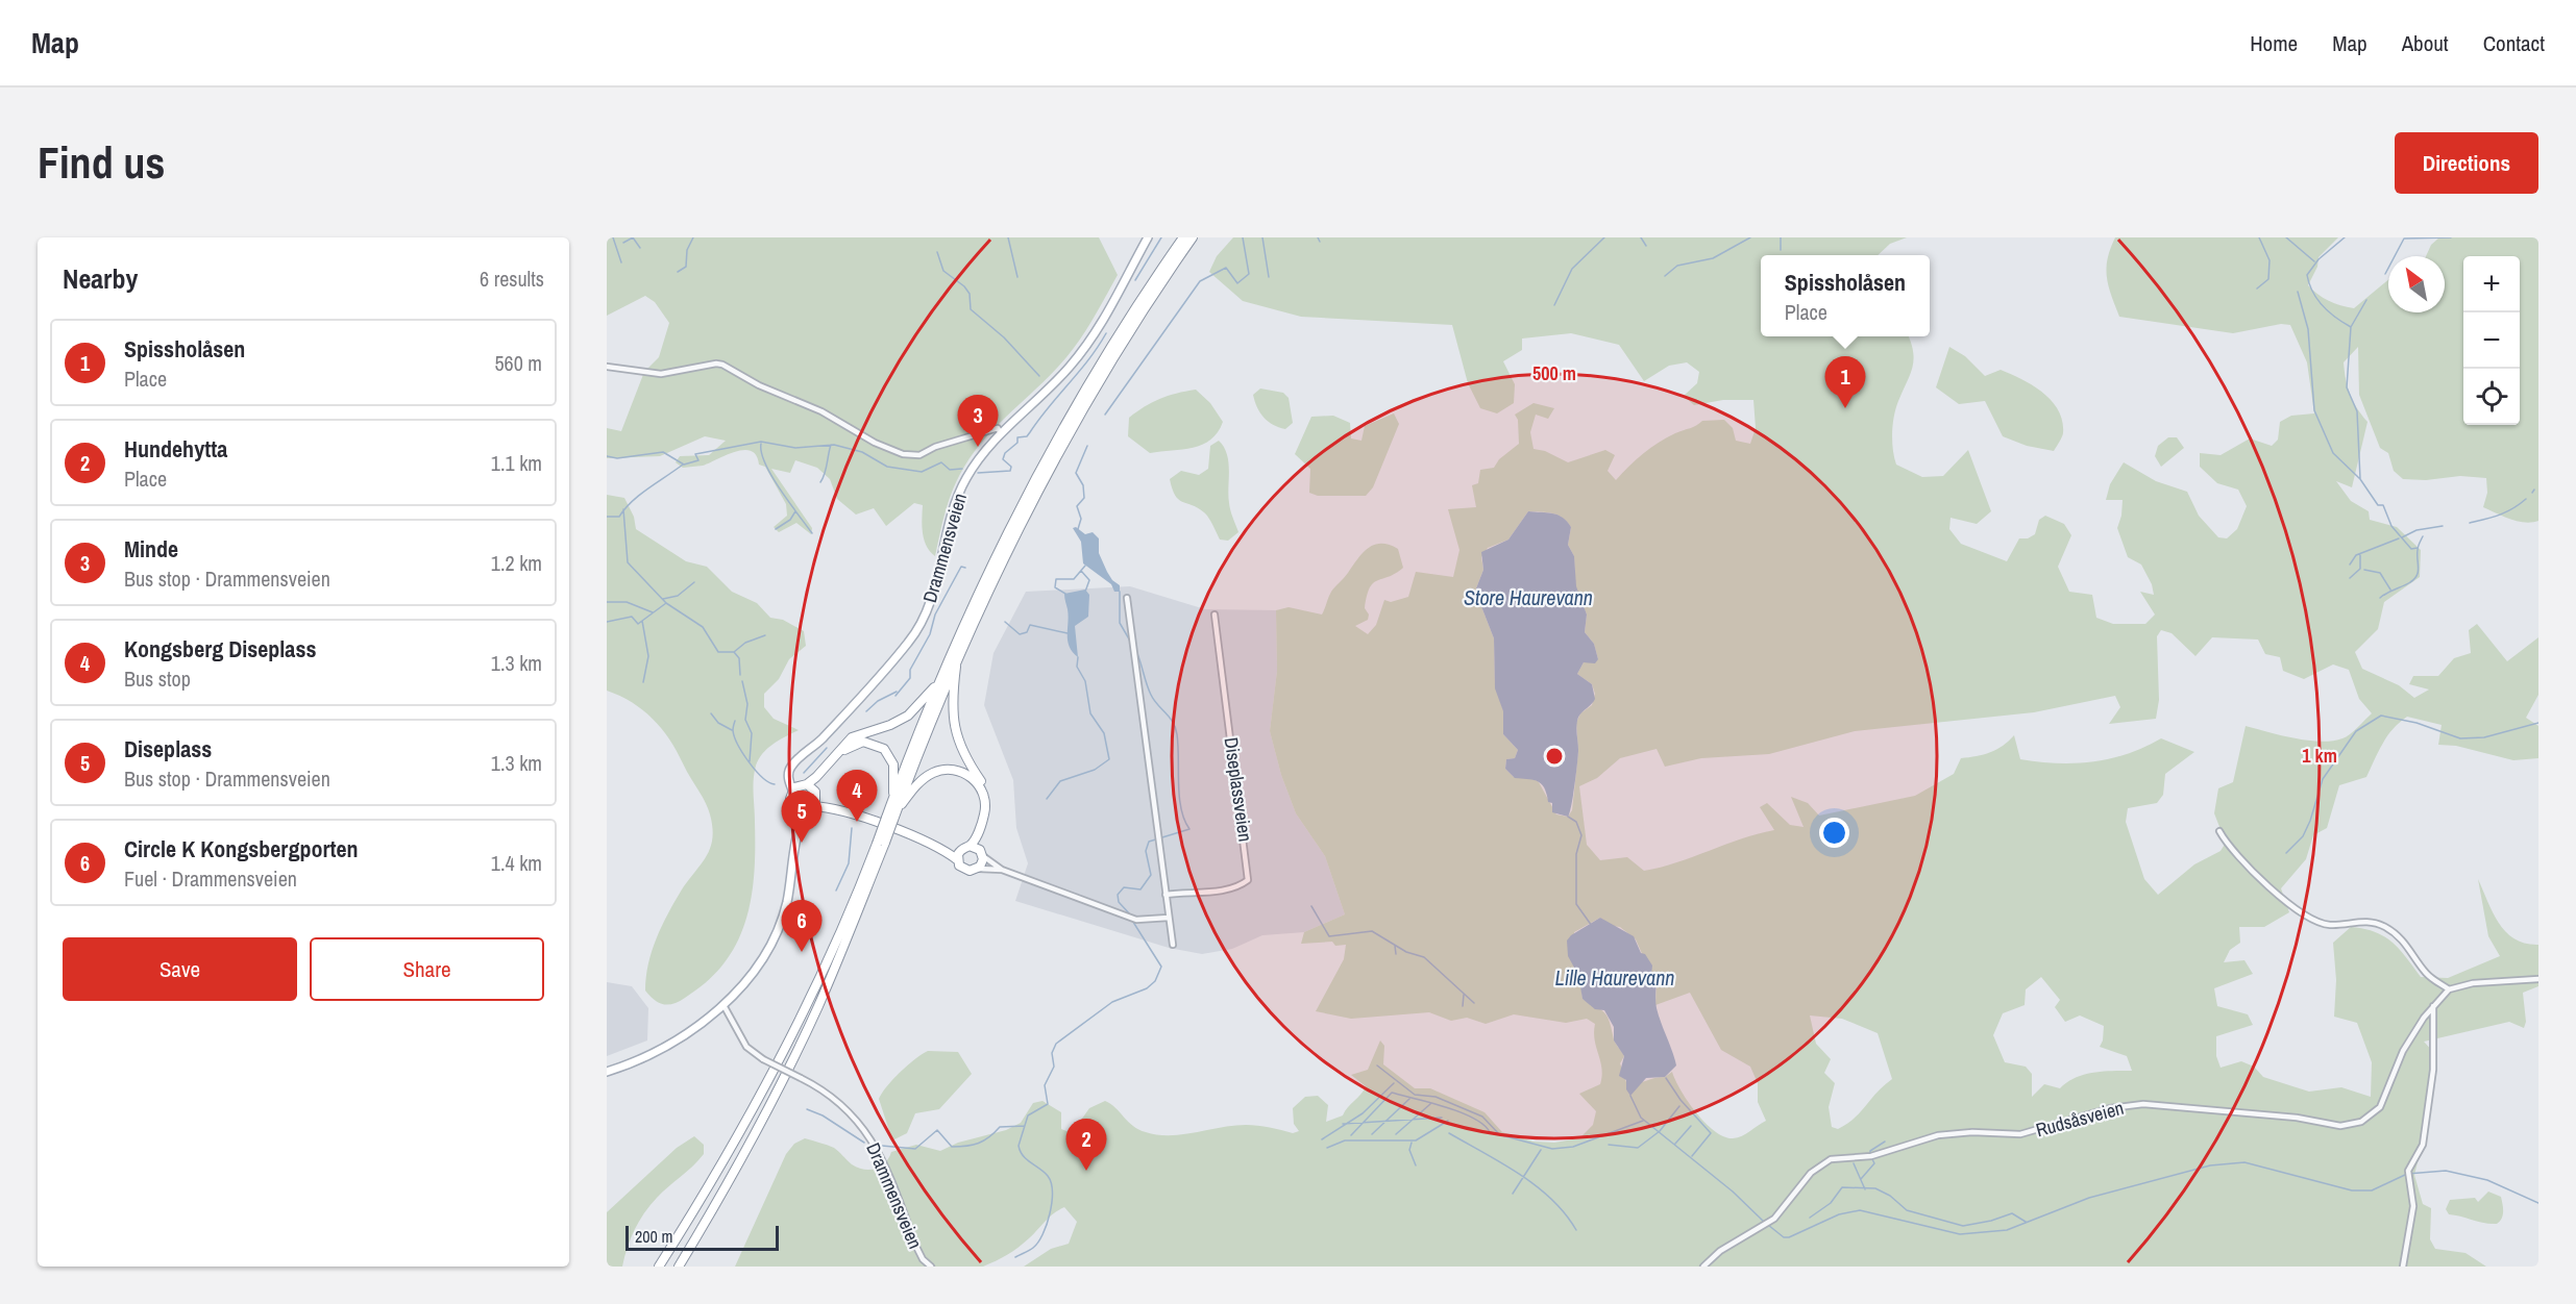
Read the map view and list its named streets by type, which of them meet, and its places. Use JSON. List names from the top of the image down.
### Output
{
  "streets": {
    "main road": ["Drammensveien"],
    "street": ["Diseplassveien", "Rudsåsveien"]
  },
  "water": ["Store Haurevann", "Lille Haurevann"],
  "scale_bar": "200 m",
  "north": "top left",
  "page": {
    "header": "Map",
    "nav": [
      "Home",
      "Map",
      "About",
      "Contact"
    ],
    "buttons": [
      "Directions",
      ["Save", "Share"]
    ],
    "title": "Find us",
    "heading": ["Nearby", "6 results"],
    "popup": ["Spissholåsen", "Place"],
    "map_buttons": ["+", "−"],
    "list": [
      {
        "mark": "1",
        "name": "Spissholåsen",
        "note": "Place",
        "value": "560 m"
      },
      {
        "mark": "2",
        "name": "Hundehytta",
        "note": "Place",
        "value": "1.1 km"
      },
      {
        "mark": "3",
        "name": "Minde",
        "note": "Bus stop · Drammensveien",
        "value": "1.2 km"
      },
      {
        "mark": "4",
        "name": "Kongsberg Diseplass",
        "note": "Bus stop",
        "value": "1.3 km"
      },
      {
        "mark": "5",
        "name": "Diseplass",
        "note": "Bus stop · Drammensveien",
        "value": "1.3 km"
      },
      {
        "mark": "6",
        "name": "Circle K Kongsbergporten",
        "note": "Fuel · Drammensveien",
        "value": "1.4 km"
      }
    ],
    "pins": [
      "1",
      "3",
      "4",
      "5",
      "6",
      "2"
    ],
    "scale": "200 m"
  },
  "rings": ["500 m", "1 km"]
}
